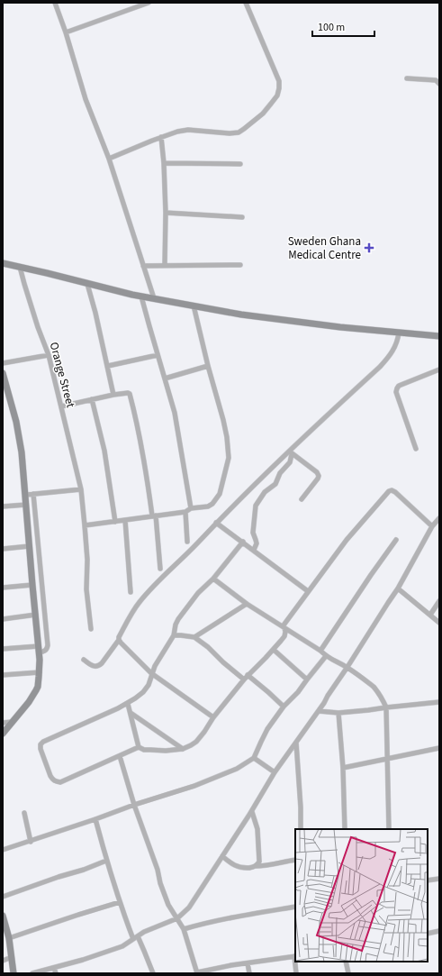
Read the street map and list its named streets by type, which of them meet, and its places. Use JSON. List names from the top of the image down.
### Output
{
  "streets": {
    "street": ["Orange Street"]
  },
  "places": {
    "health": ["Sweden Ghana Medical Centre"]
  },
  "scale_bar": "100 m"
}
